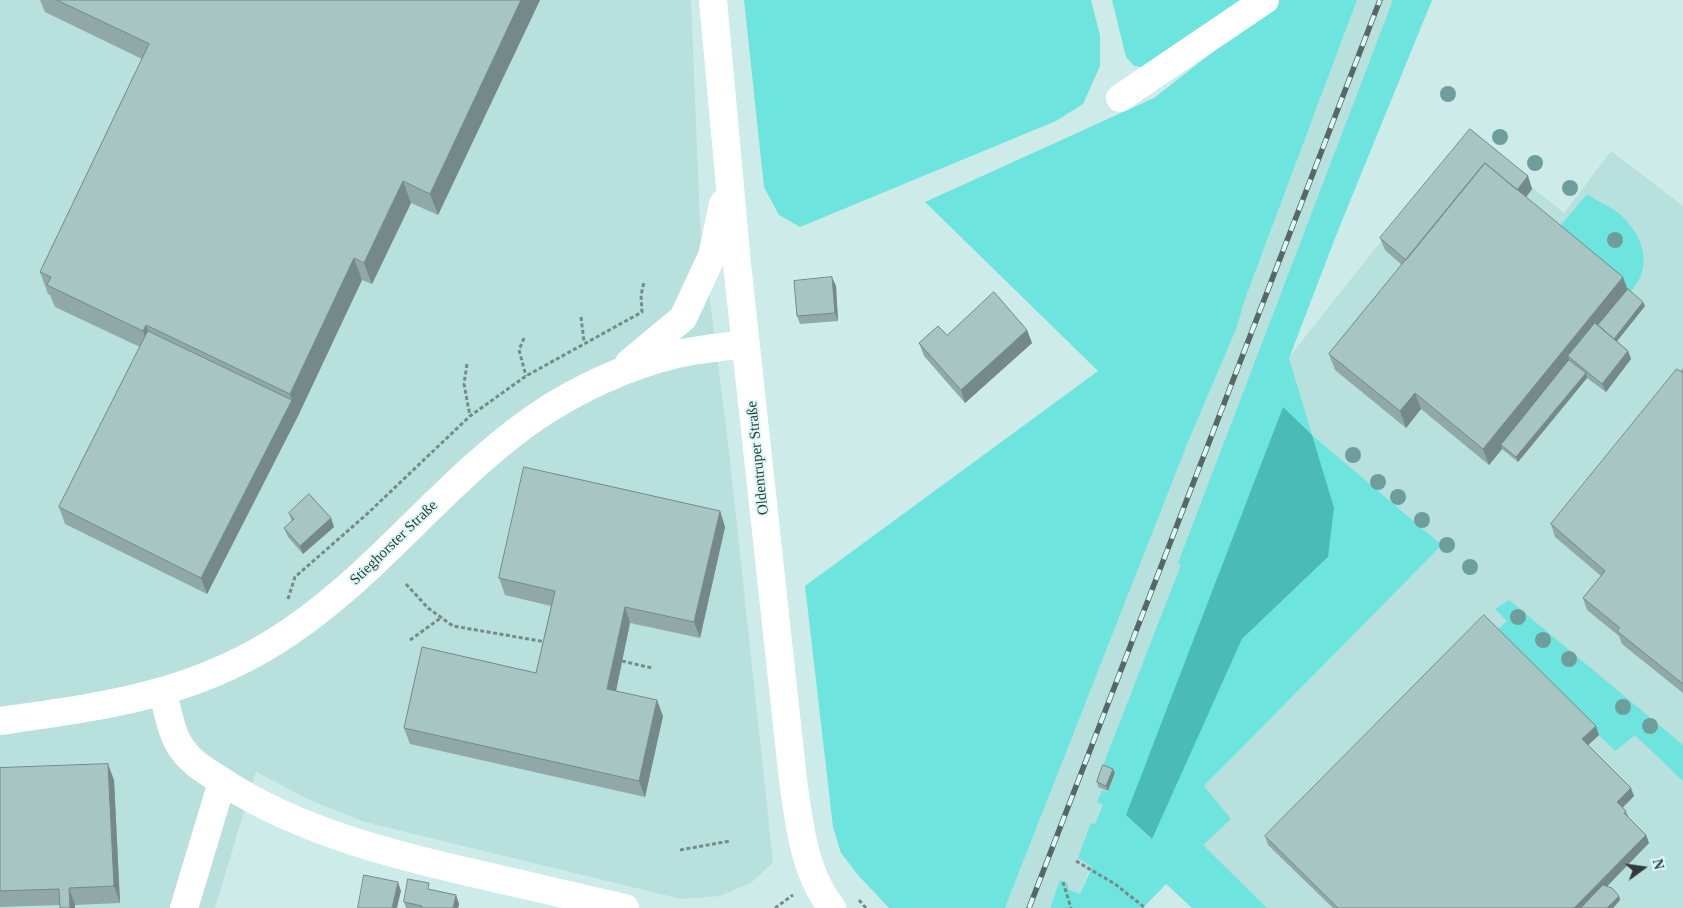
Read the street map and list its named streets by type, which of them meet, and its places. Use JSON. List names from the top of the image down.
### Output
{
  "streets": {
    "street": ["Oldentruper Straße", "Stieghorster Straße"]
  },
  "crossings": [
    ["Oldentruper Straße", "Stieghorster Straße"]
  ],
  "north": "right"
}
